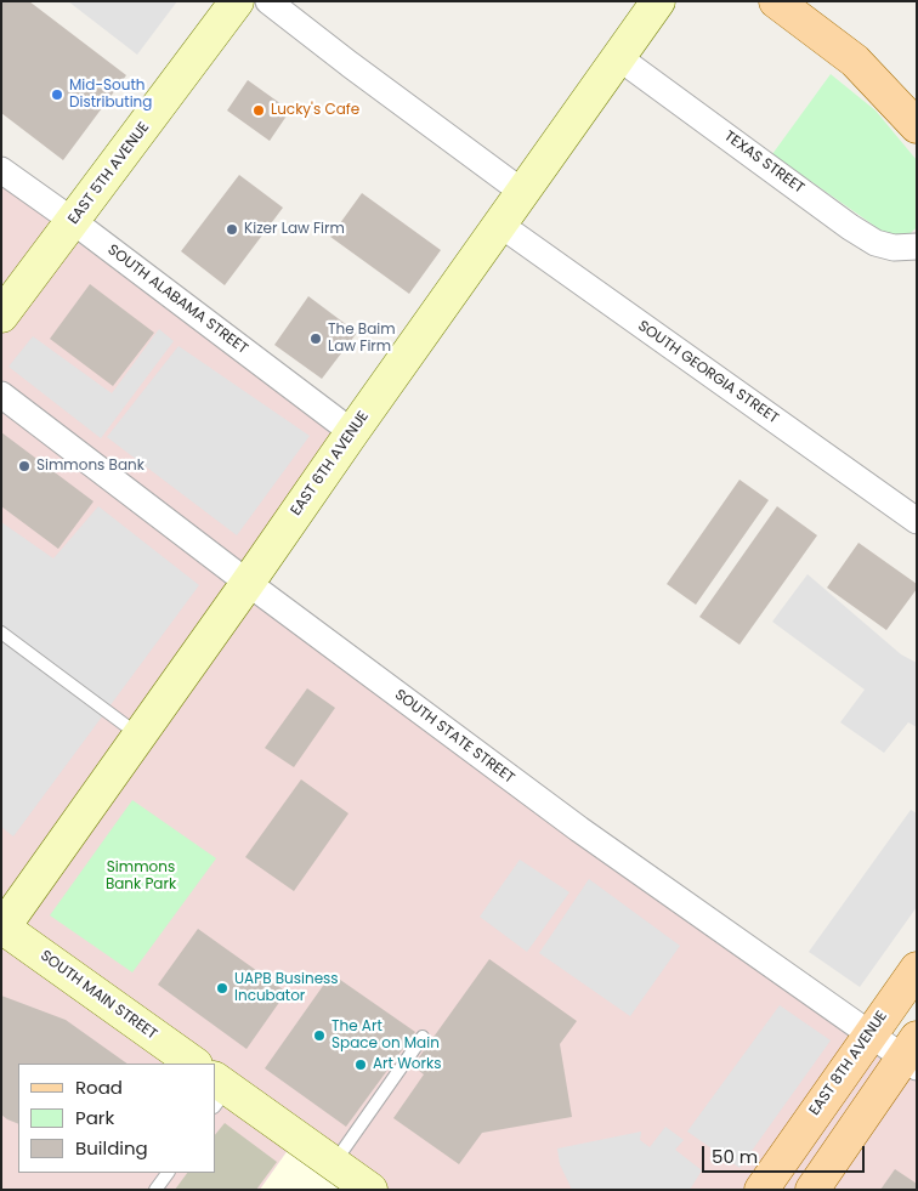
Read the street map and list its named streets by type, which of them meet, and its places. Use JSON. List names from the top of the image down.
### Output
{
  "streets": {
    "main road": [
      "EAST 5TH AVENUE",
      "EAST 6TH AVENUE",
      "SOUTH MAIN STREET",
      "EAST 8TH AVENUE"
    ],
    "street": [
      "TEXAS STREET",
      "SOUTH ALABAMA STREET",
      "SOUTH GEORGIA STREET",
      "SOUTH STATE STREET"
    ]
  },
  "crossings": [
    ["TEXAS STREET", "EAST 6TH AVENUE"],
    ["EAST 5TH AVENUE", "SOUTH ALABAMA STREET"],
    ["SOUTH ALABAMA STREET", "EAST 6TH AVENUE"],
    ["SOUTH GEORGIA STREET", "EAST 6TH AVENUE"],
    ["EAST 6TH AVENUE", "SOUTH STATE STREET"],
    ["EAST 6TH AVENUE", "SOUTH MAIN STREET"],
    ["SOUTH STATE STREET", "EAST 8TH AVENUE"]
  ],
  "parks": ["Simmons Bank Park"],
  "places": [
    "Mid-South Distributing",
    "Lucky's Cafe",
    "Kizer Law Firm",
    "The Baim Law Firm",
    "Simmons Bank",
    "UAPB Business Incubator",
    "The Art Space on Main",
    "Art Works"
  ],
  "legend": ["Road", "Park", "Building"],
  "scale_bar": "50 m"
}
